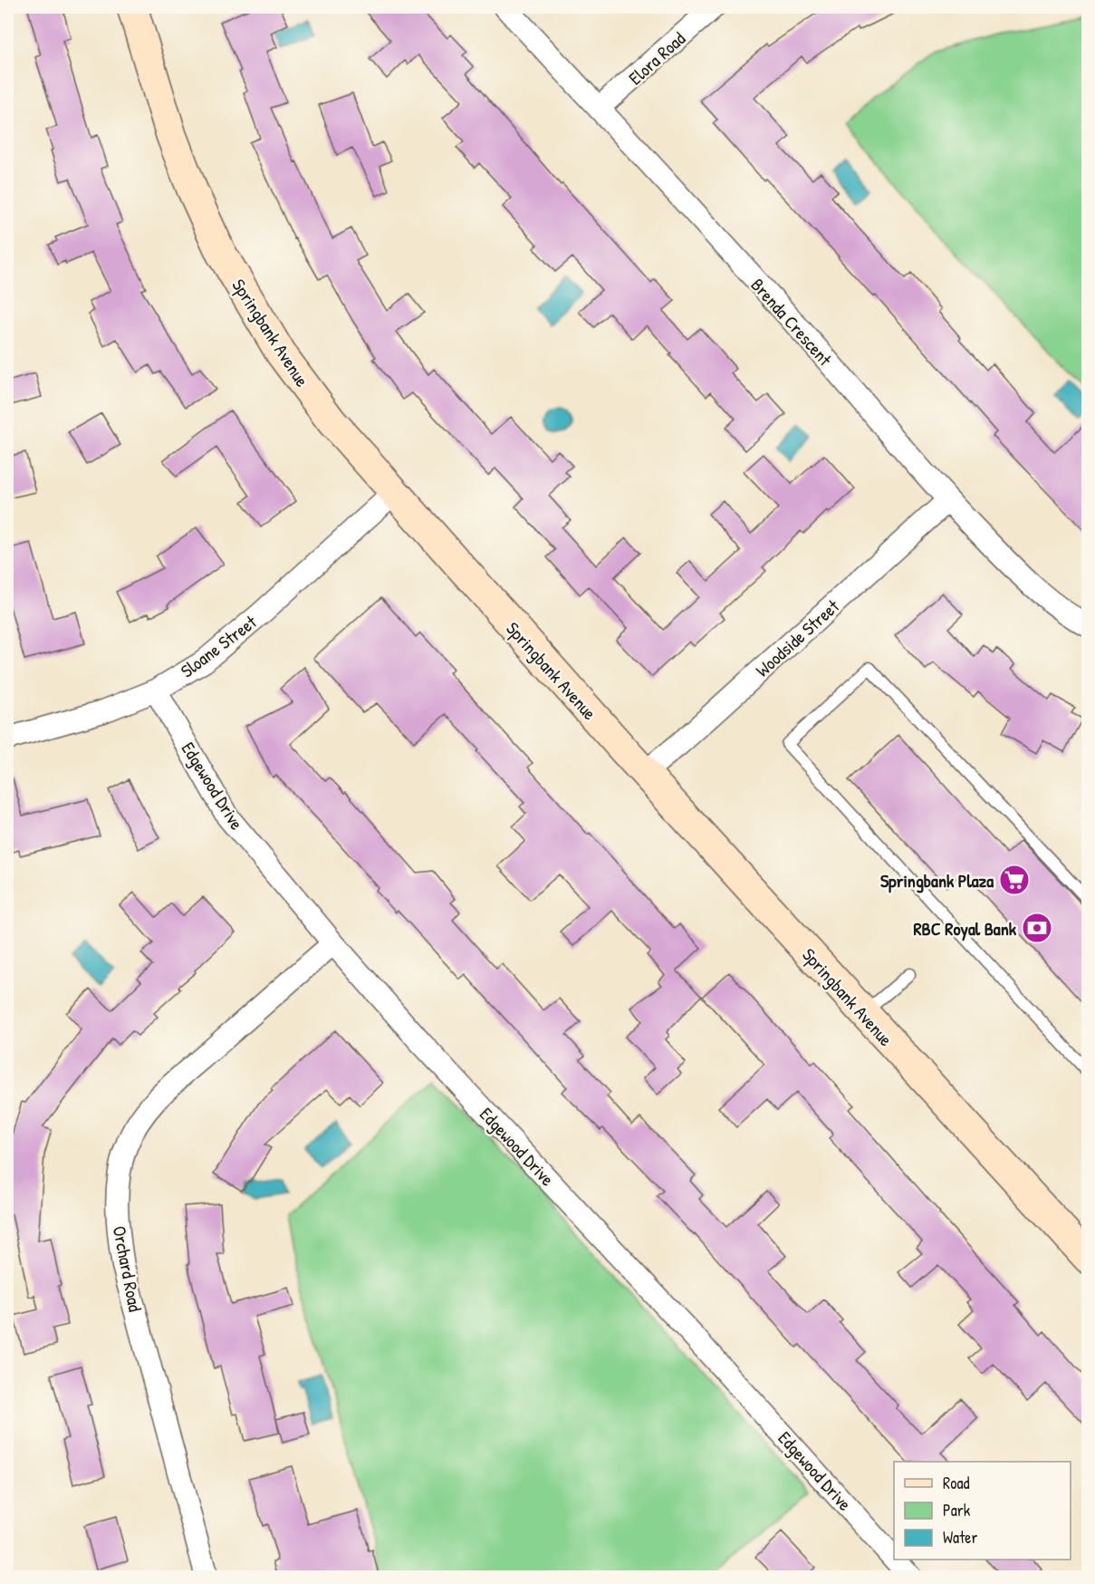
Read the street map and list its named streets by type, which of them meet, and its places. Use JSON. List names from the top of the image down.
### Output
{
  "streets": {
    "main road": ["Springbank Avenue"],
    "street": [
      "Elora Road",
      "Brenda Crescent",
      "Woodside Street",
      "Sloane Street",
      "Edgewood Drive",
      "Orchard Road"
    ]
  },
  "crossings": [
    ["Elora Road", "Brenda Crescent"],
    ["Brenda Crescent", "Woodside Street"],
    ["Springbank Avenue", "Woodside Street"],
    ["Springbank Avenue", "Sloane Street"],
    ["Sloane Street", "Edgewood Drive"],
    ["Edgewood Drive", "Orchard Road"]
  ],
  "places": {
    "supermarket": ["Springbank Plaza"],
    "bank": ["RBC Royal Bank"]
  },
  "legend": ["Road", "Park", "Water"]
}
